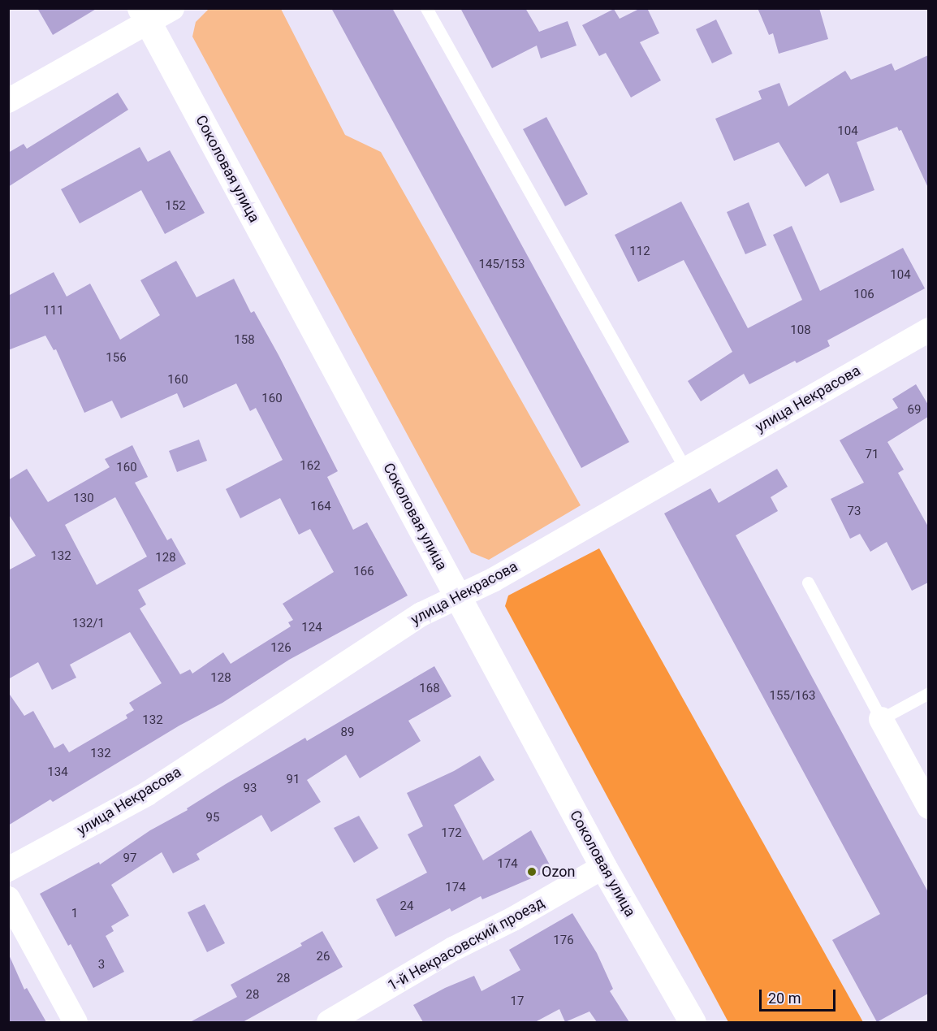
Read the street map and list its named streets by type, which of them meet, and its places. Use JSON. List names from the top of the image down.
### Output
{
  "streets": {
    "main road": ["Соколовая улица"],
    "street": ["улица Некрасова", "1-й Некрасовский проезд"]
  },
  "crossings": [
    ["Соколовая улица", "улица Некрасова"],
    ["Соколовая улица", "1-й Некрасовский проезд"]
  ],
  "places": ["Ozon"],
  "house_numbers": [
    "104",
    "152",
    "112",
    "145/153",
    "104",
    "106",
    "111",
    "108",
    "158",
    "156",
    "160",
    "160",
    "69",
    "71",
    "162",
    "160",
    "130",
    "164",
    "73",
    "132",
    "128",
    "166",
    "132/1",
    "124",
    "126",
    "128",
    "168",
    "155/163",
    "132",
    "89",
    "132",
    "134",
    "91",
    "93",
    "95",
    "172",
    "97",
    "174",
    "174",
    "24",
    "1",
    "176",
    "26",
    "3",
    "28",
    "28",
    "17"
  ],
  "scale_bar": "20 m"
}
